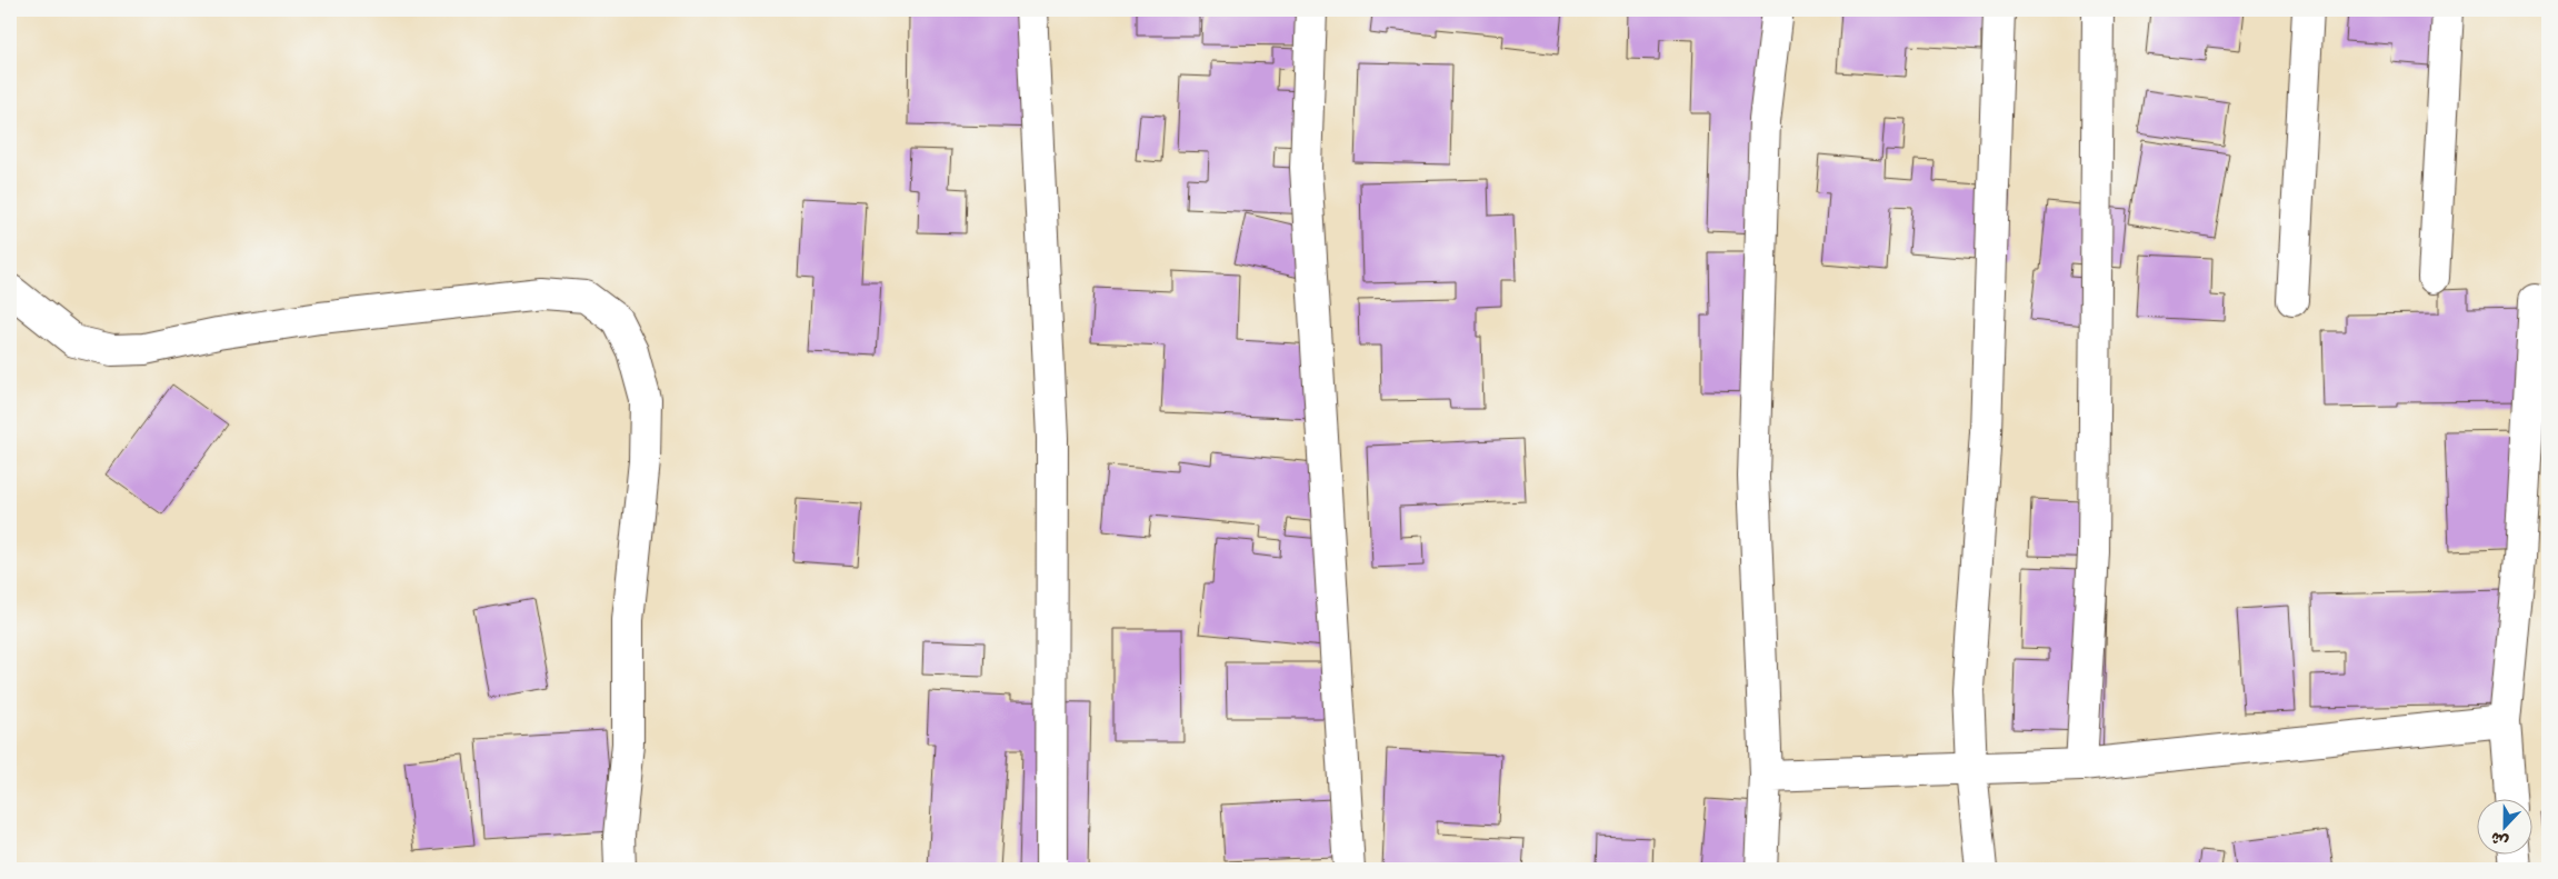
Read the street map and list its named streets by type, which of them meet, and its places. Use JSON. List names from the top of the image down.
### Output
{
  "north": "bottom"
}
